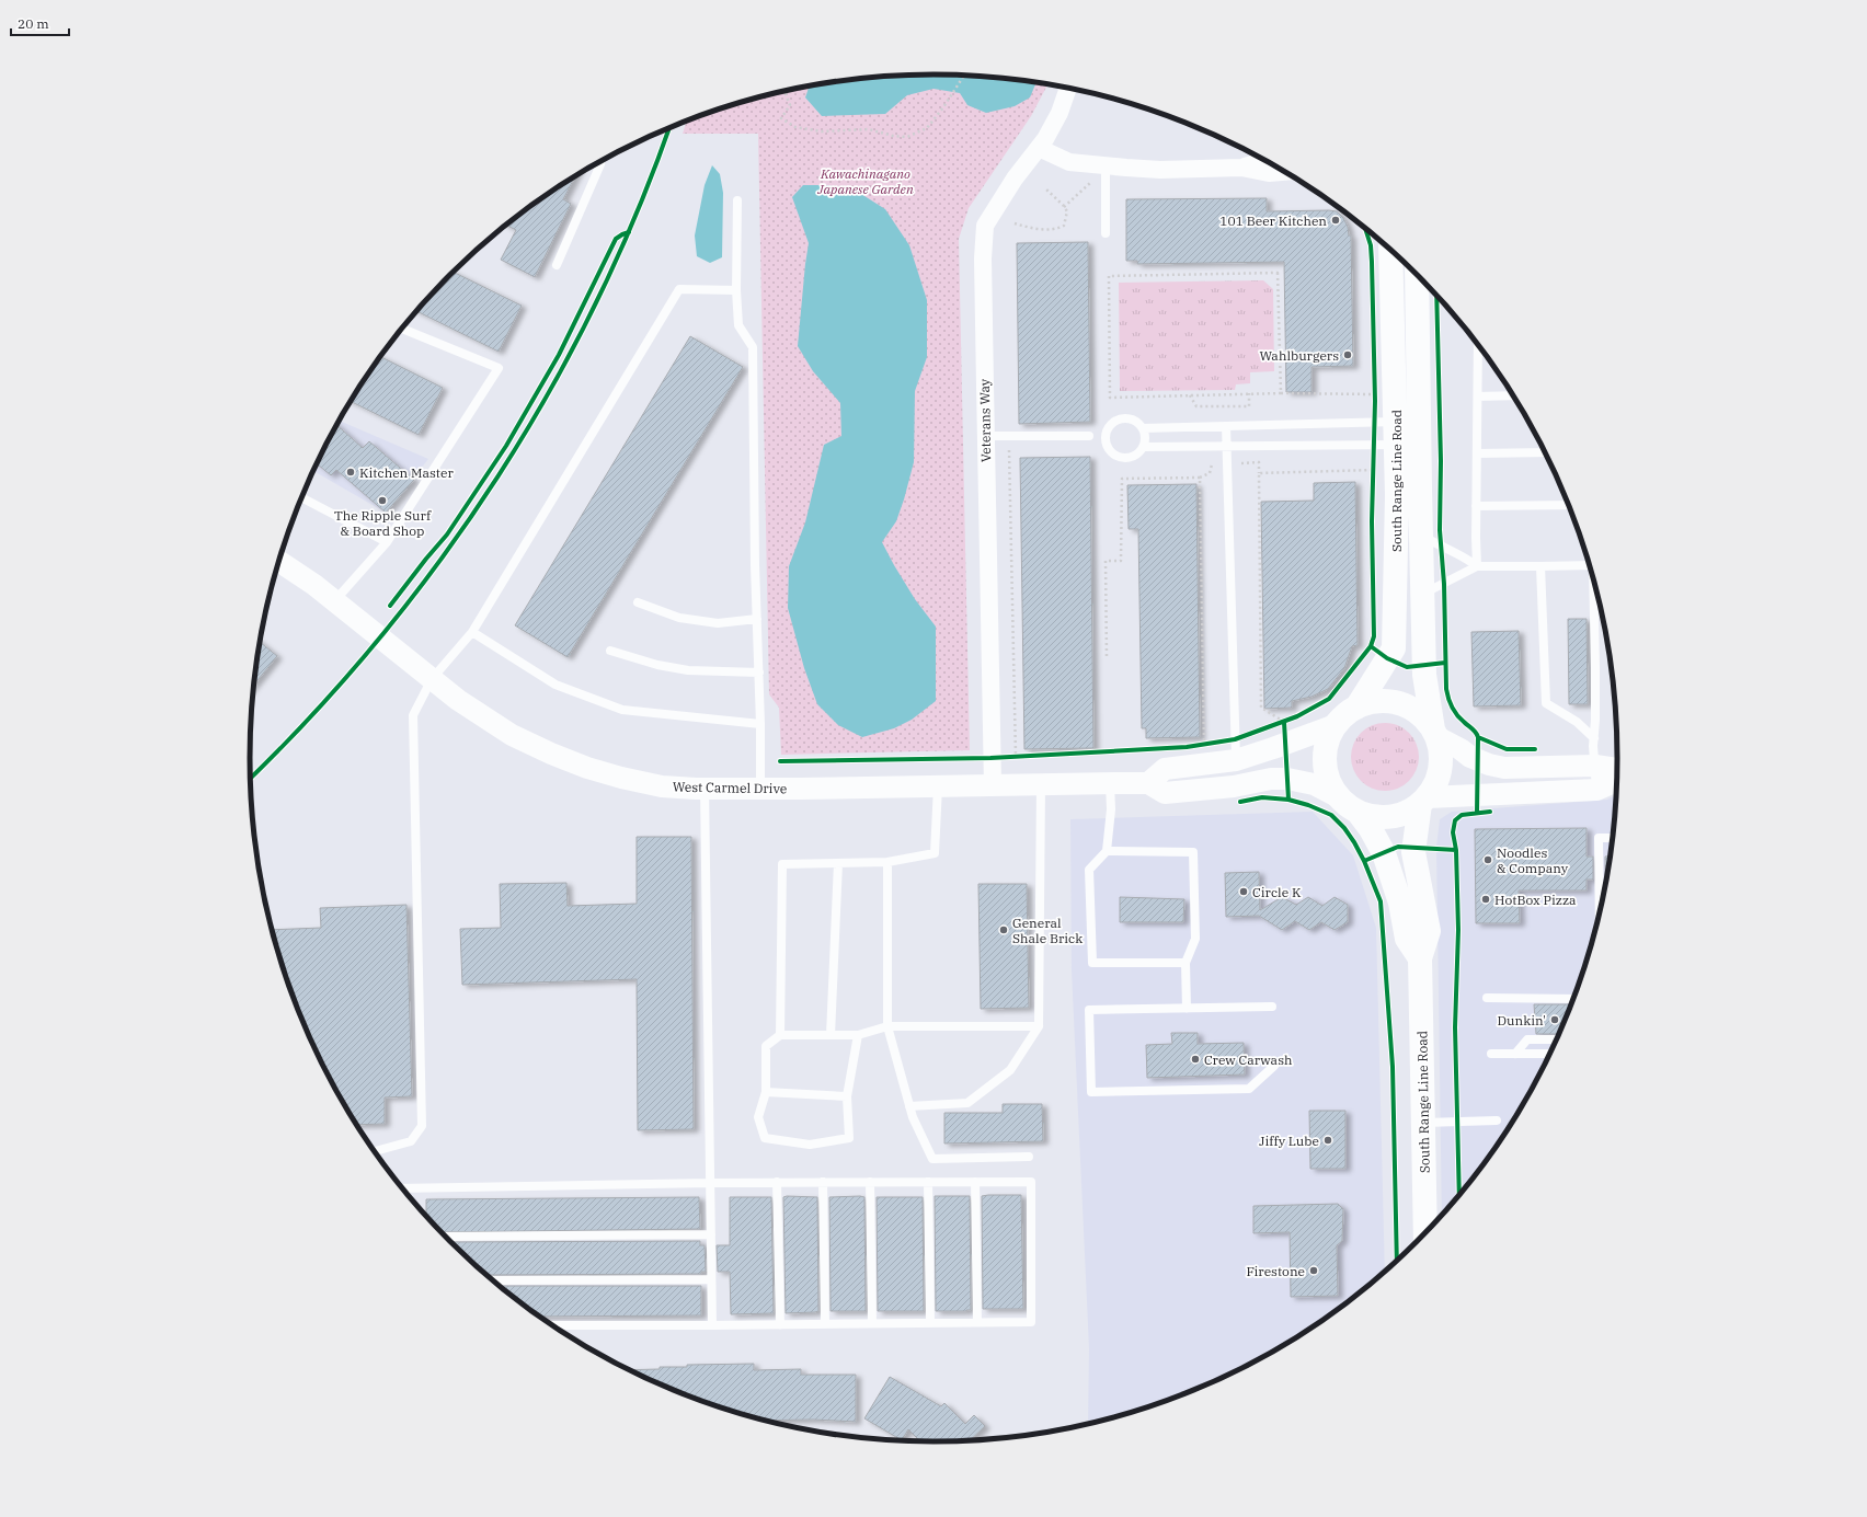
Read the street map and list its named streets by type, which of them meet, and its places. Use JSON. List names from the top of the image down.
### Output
{
  "streets": {
    "main road": ["South Range Line Road"],
    "street": ["Veterans Way", "West Carmel Drive"]
  },
  "crossings": [
    ["Veterans Way", "West Carmel Drive"],
    ["South Range Line Road", "West Carmel Drive"]
  ],
  "parks": ["Kawachinagano Japanese Garden"],
  "places": [
    "101 Beer Kitchen",
    "Wahlburgers",
    "Kitchen Master",
    "The Ripple Surf & Board Shop",
    "Noodles & Company",
    "Circle K",
    "HotBox Pizza",
    "General Shale Brick",
    "Dunkin'",
    "Crew Carwash",
    "Jiffy Lube",
    "Firestone"
  ],
  "scale_bar": "20 m"
}
